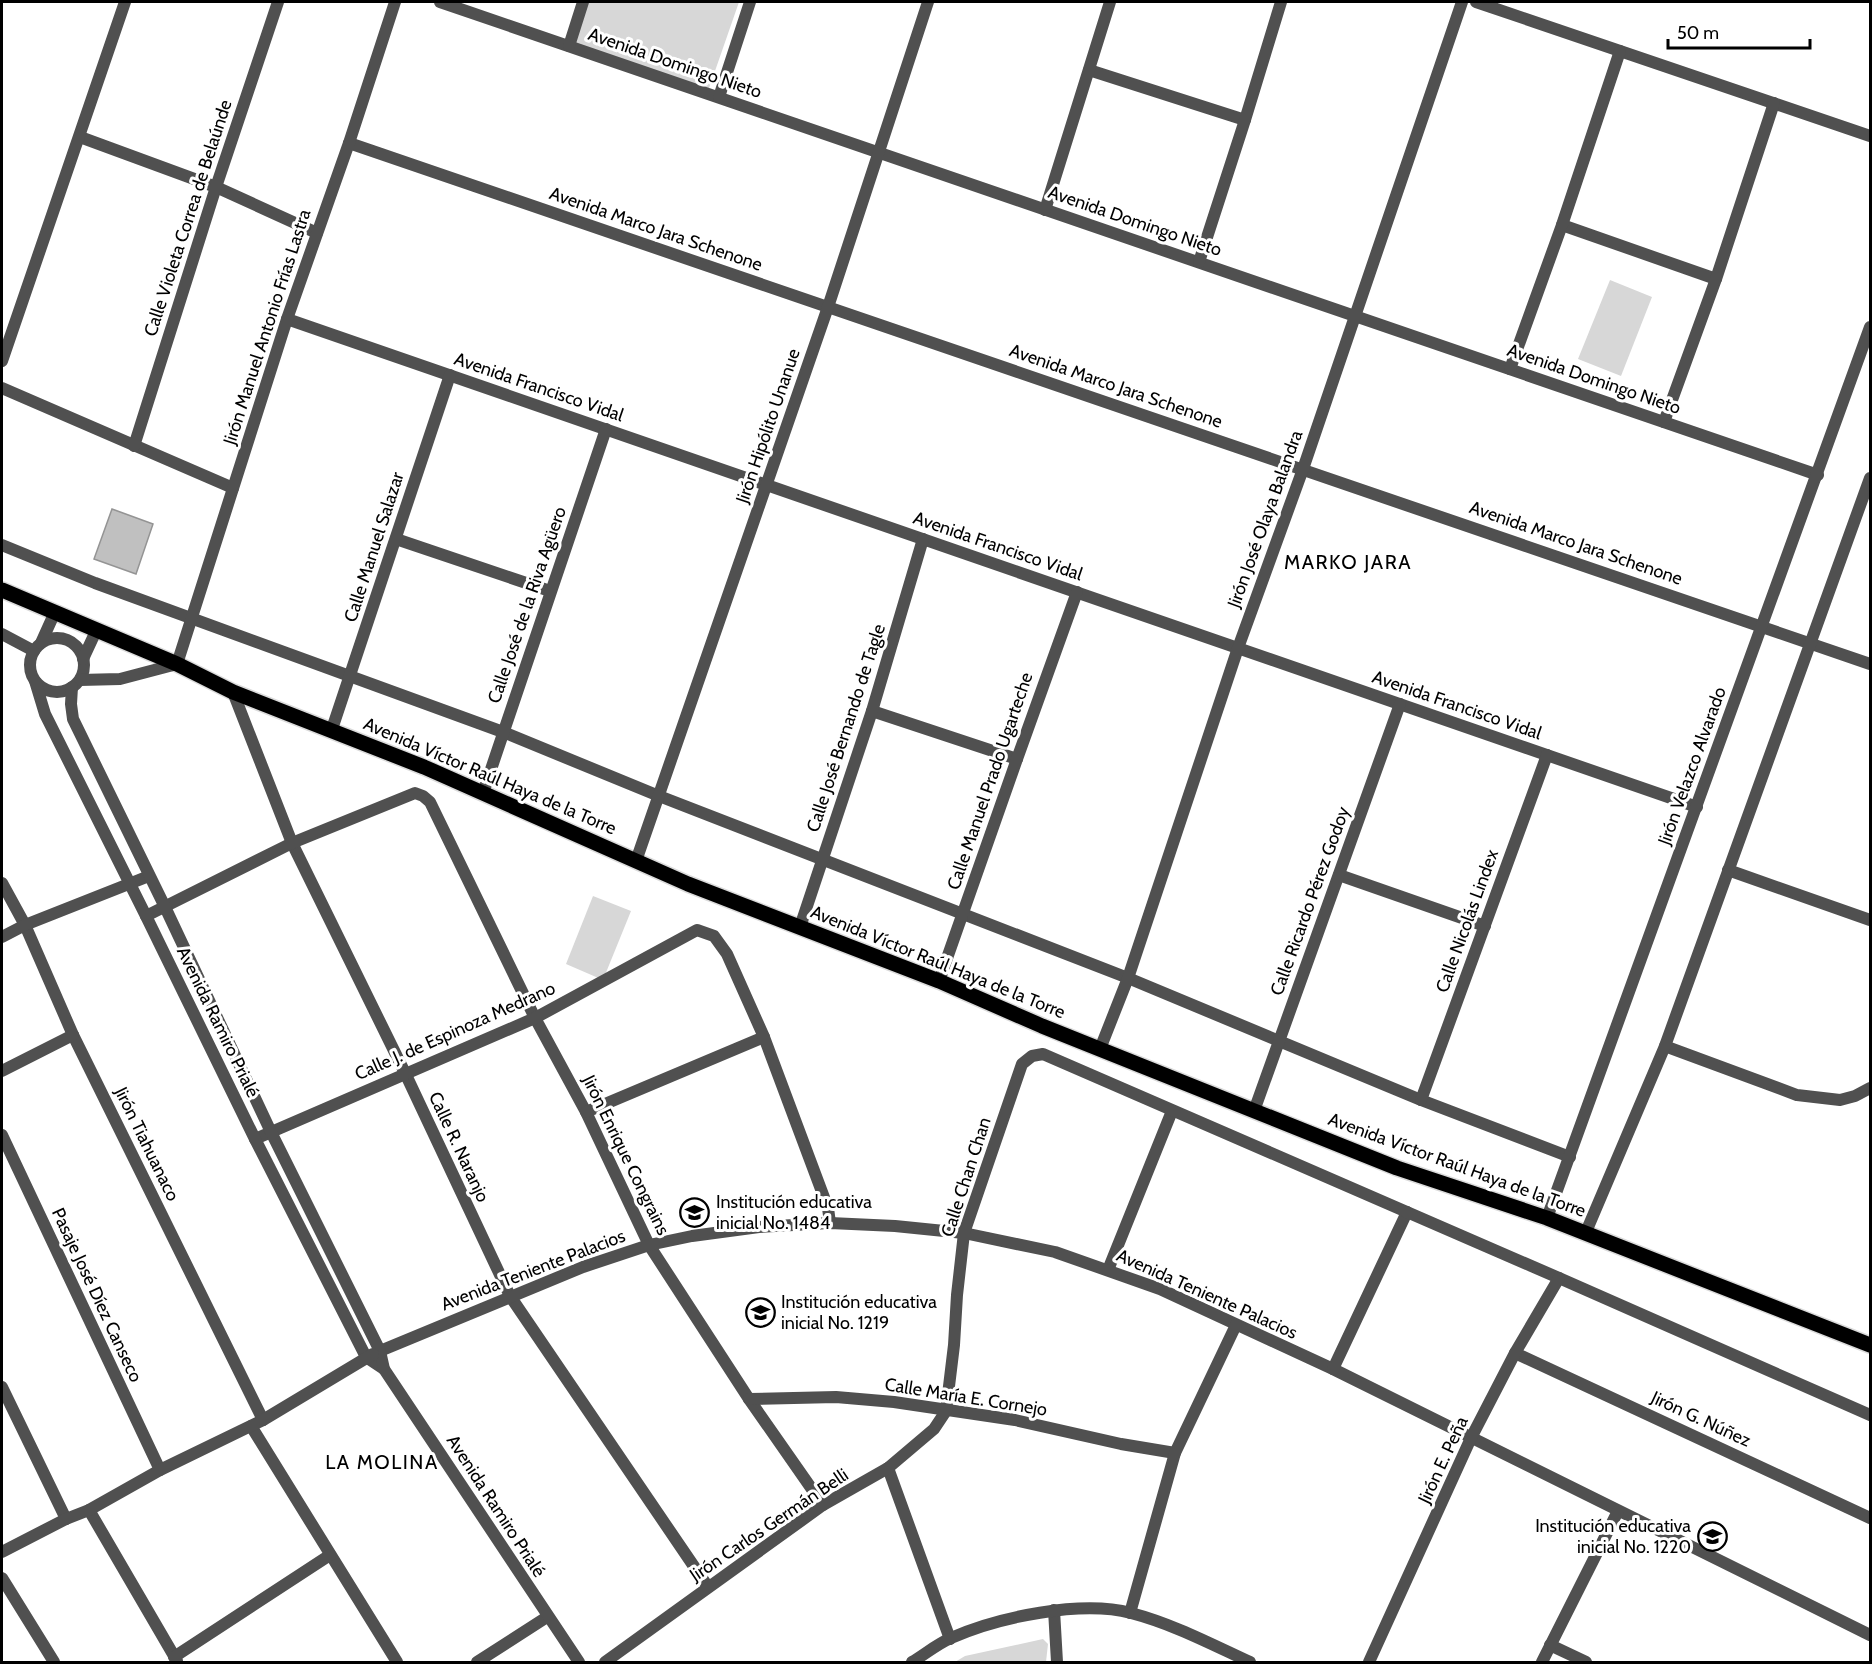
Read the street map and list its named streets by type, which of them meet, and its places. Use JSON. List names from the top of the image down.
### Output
{
  "streets": {
    "main road": ["Avenida Víctor Raúl Haya de la Torre"],
    "street": [
      "Avenida Domingo Nieto",
      "Calle Violeta Correa de Belaúnde",
      "Avenida Marco Jara Schenone",
      "Jirón Manuel Antonio Frías Lastra",
      "Avenida Francisco Vidal",
      "Jirón Hipólito Unanue",
      "Jirón José Olaya Balandra",
      "Calle Manuel Salazar",
      "Calle José de la Riva Agüero",
      "Calle José Bernando de Tagle",
      "Jirón Velazco Alvarado",
      "Calle Manuel Prado Ugarteche",
      "Calle Ricardo Pérez Godoy",
      "Calle Nicolás Lindex",
      "Avenida Ramiro Prialé",
      "Calle J. de Espinoza Medrano",
      "Jirón Tiahuanaco",
      "Calle R. Naranjo",
      "Jirón Enrique Congrains",
      "Calle Chan Chan",
      "Avenida Teniente Palacios",
      "Pasaje José Díez Canseco",
      "Calle María E. Cornejo",
      "Jirón G. Núñez",
      "Jirón E. Peña",
      "Jirón Carlos Germán Belli"
    ]
  },
  "crossings": [
    ["Avenida Domingo Nieto", "Jirón Hipólito Unanue"],
    ["Avenida Domingo Nieto", "Jirón José Olaya Balandra"],
    ["Avenida Domingo Nieto", "Jirón Velazco Alvarado"],
    ["Avenida Marco Jara Schenone", "Jirón Manuel Antonio Frías Lastra"],
    ["Avenida Marco Jara Schenone", "Jirón Hipólito Unanue"],
    ["Avenida Marco Jara Schenone", "Jirón José Olaya Balandra"],
    ["Avenida Marco Jara Schenone", "Jirón Velazco Alvarado"],
    ["Jirón Manuel Antonio Frías Lastra", "Avenida Francisco Vidal"],
    ["Jirón Manuel Antonio Frías Lastra", "Avenida Víctor Raúl Haya de la Torre"],
    ["Avenida Francisco Vidal", "Jirón Hipólito Unanue"],
    ["Avenida Francisco Vidal", "Jirón José Olaya Balandra"],
    ["Avenida Francisco Vidal", "Calle Manuel Salazar"],
    ["Avenida Francisco Vidal", "Calle José de la Riva Agüero"],
    ["Avenida Francisco Vidal", "Calle José Bernando de Tagle"],
    ["Avenida Francisco Vidal", "Jirón Velazco Alvarado"],
    ["Avenida Francisco Vidal", "Calle Manuel Prado Ugarteche"],
    ["Avenida Francisco Vidal", "Calle Ricardo Pérez Godoy"],
    ["Avenida Francisco Vidal", "Calle Nicolás Lindex"],
    ["Jirón Hipólito Unanue", "Avenida Víctor Raúl Haya de la Torre"],
    ["Jirón José Olaya Balandra", "Avenida Víctor Raúl Haya de la Torre"],
    ["Calle Manuel Salazar", "Avenida Víctor Raúl Haya de la Torre"],
    ["Calle José de la Riva Agüero", "Avenida Víctor Raúl Haya de la Torre"],
    ["Calle José Bernando de Tagle", "Avenida Víctor Raúl Haya de la Torre"],
    ["Jirón Velazco Alvarado", "Avenida Víctor Raúl Haya de la Torre"],
    ["Avenida Víctor Raúl Haya de la Torre", "Calle Manuel Prado Ugarteche"],
    ["Avenida Víctor Raúl Haya de la Torre", "Calle Ricardo Pérez Godoy"],
    ["Avenida Víctor Raúl Haya de la Torre", "Calle R. Naranjo"],
    ["Avenida Ramiro Prialé", "Calle J. de Espinoza Medrano"],
    ["Avenida Ramiro Prialé", "Avenida Teniente Palacios"],
    ["Calle J. de Espinoza Medrano", "Calle R. Naranjo"],
    ["Calle J. de Espinoza Medrano", "Jirón Enrique Congrains"],
    ["Jirón Tiahuanaco", "Avenida Teniente Palacios"],
    ["Calle R. Naranjo", "Jirón Enrique Congrains"],
    ["Calle R. Naranjo", "Avenida Teniente Palacios"],
    ["Calle R. Naranjo", "Jirón Carlos Germán Belli"],
    ["Jirón Enrique Congrains", "Avenida Teniente Palacios"],
    ["Jirón Enrique Congrains", "Calle María E. Cornejo"],
    ["Jirón Enrique Congrains", "Jirón Carlos Germán Belli"],
    ["Calle Chan Chan", "Avenida Teniente Palacios"],
    ["Calle Chan Chan", "Calle María E. Cornejo"],
    ["Calle Chan Chan", "Jirón Carlos Germán Belli"],
    ["Avenida Teniente Palacios", "Pasaje José Díez Canseco"],
    ["Avenida Teniente Palacios", "Jirón E. Peña"],
    ["Calle María E. Cornejo", "Jirón Carlos Germán Belli"],
    ["Jirón G. Núñez", "Jirón E. Peña"]
  ],
  "districts": ["MARKO JARA", "LA MOLINA"],
  "places": {
    "school or university": ["Institución educativa inicial No. 1484", "Institución educativa inicial No. 1219", "Institución educativa inicial No. 1220"]
  },
  "scale_bar": "50 m"
}
